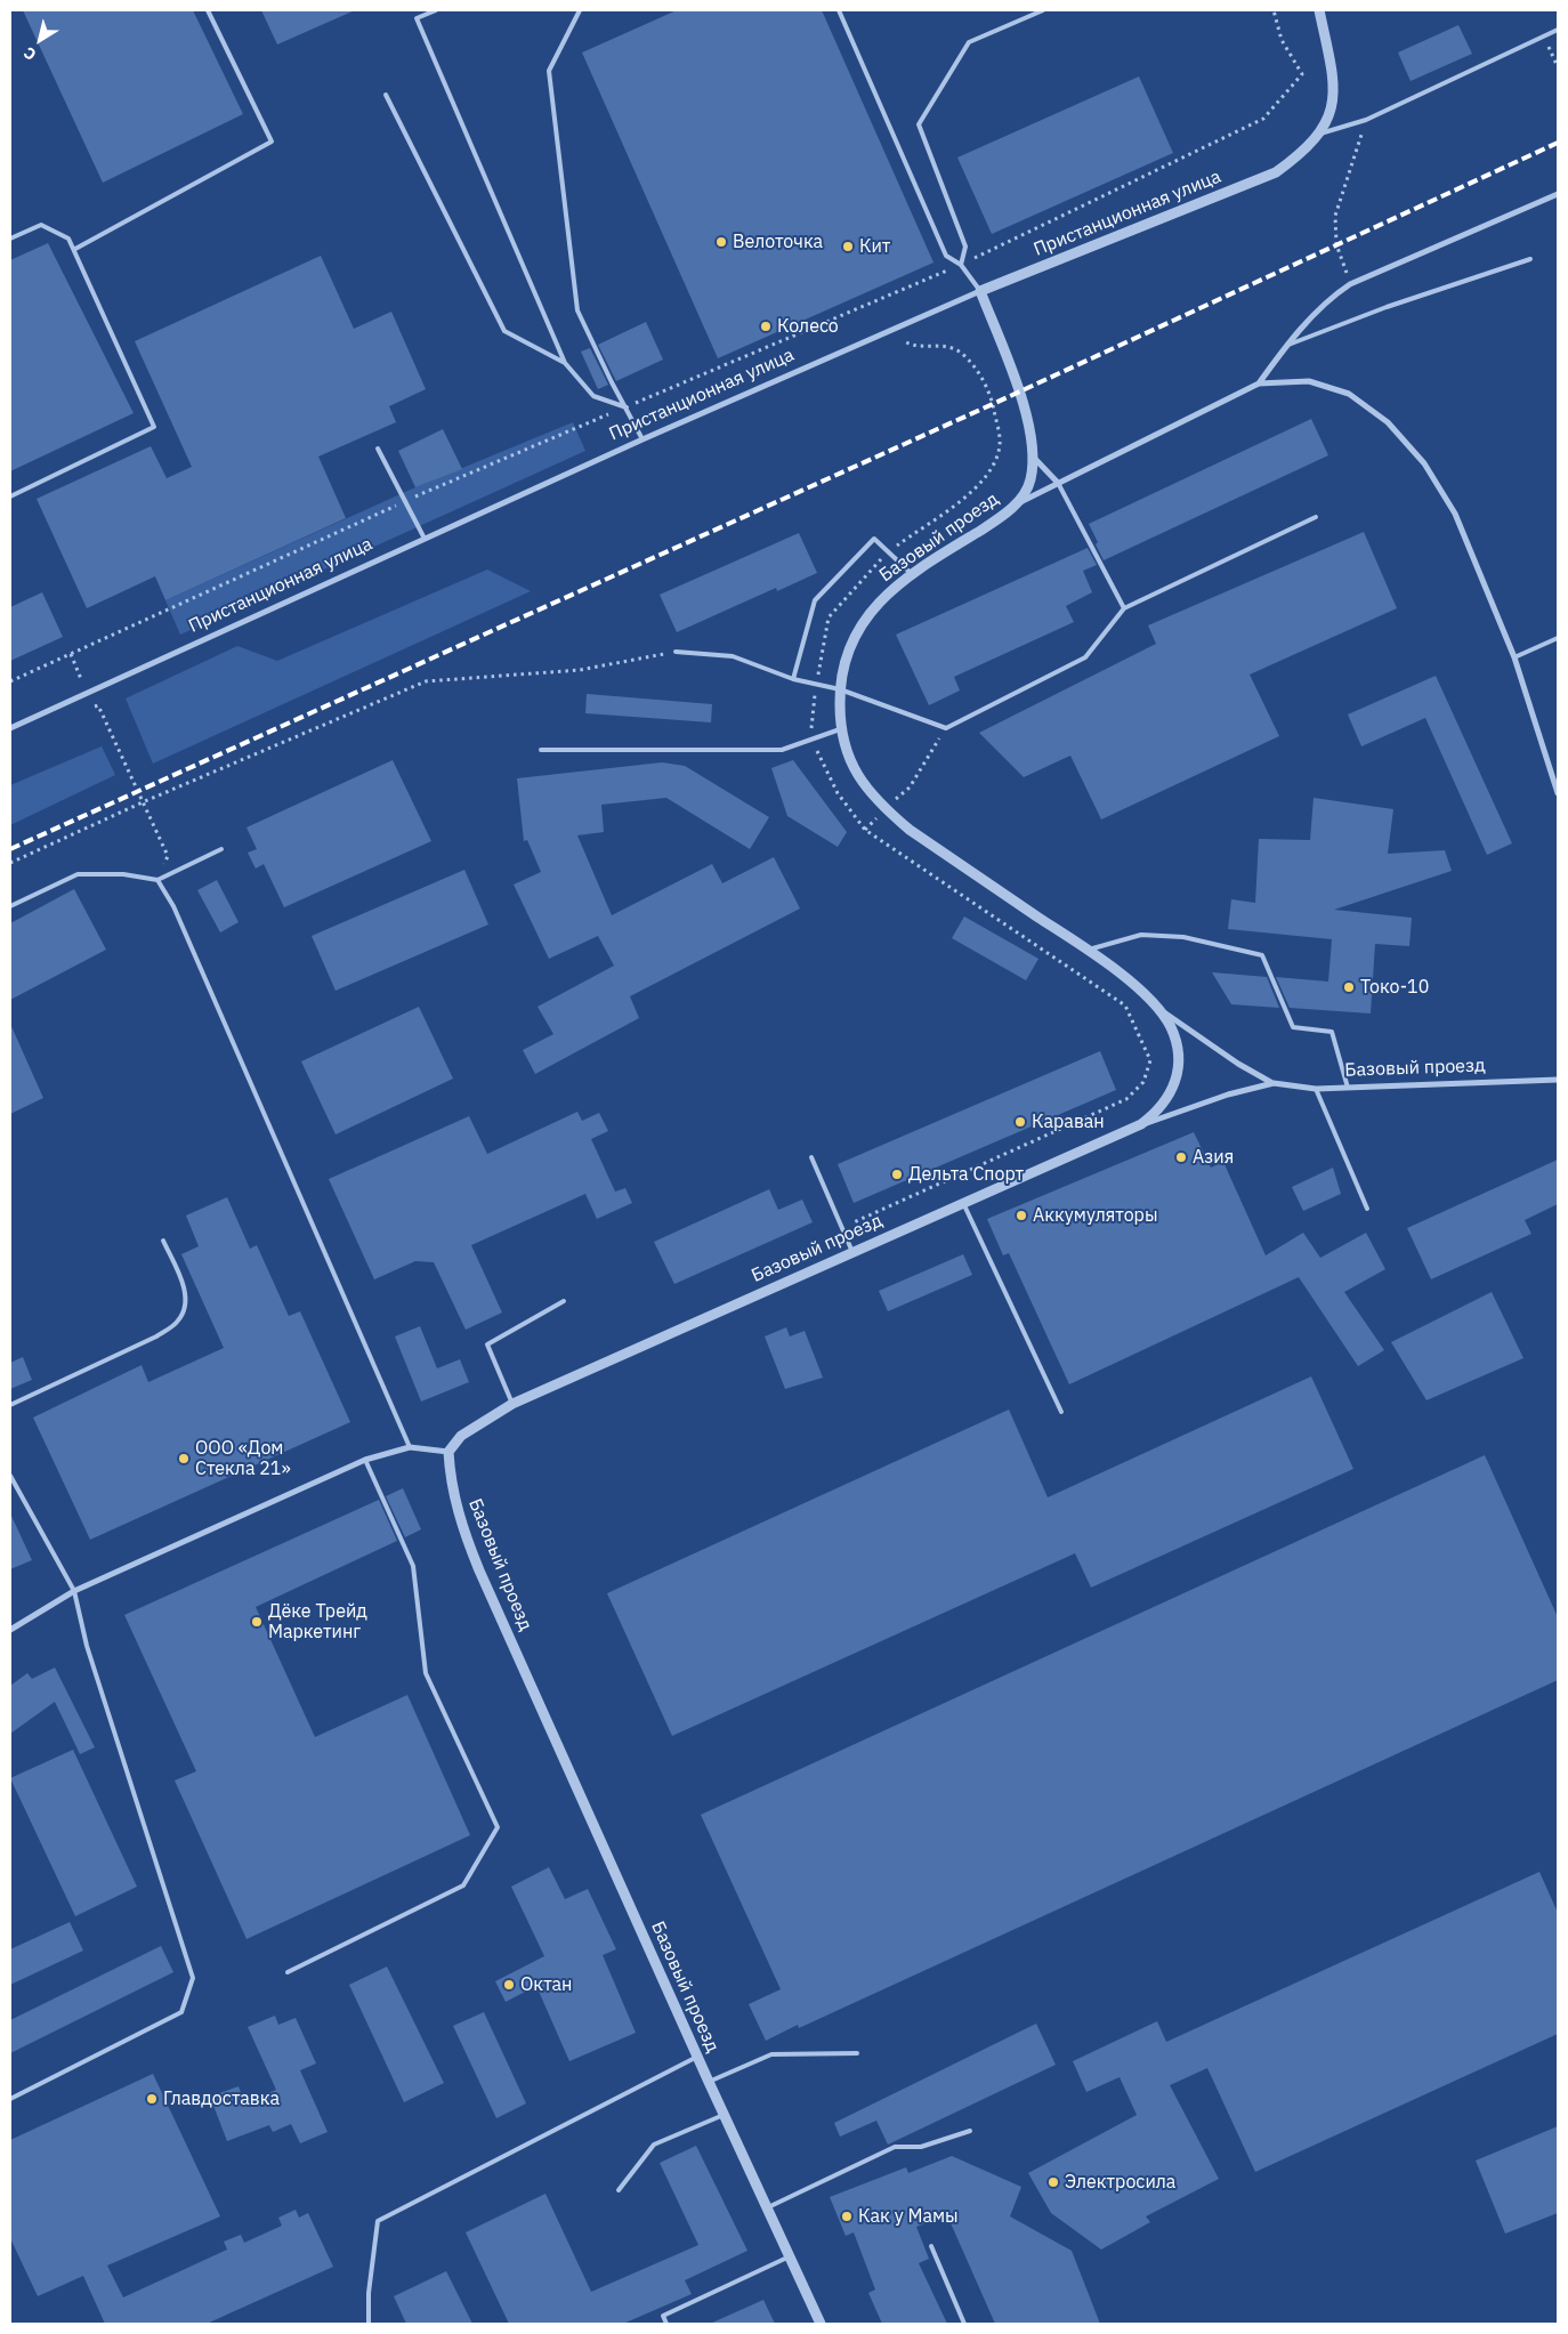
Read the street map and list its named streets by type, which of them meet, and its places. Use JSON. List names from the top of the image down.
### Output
{
  "streets": {
    "street": ["Пристанционная улица", "Базовый проезд"]
  },
  "crossings": [
    ["Пристанционная улица", "Базовый проезд"]
  ],
  "places": [
    "Велоточка",
    "Кит",
    "Колесо",
    "Токо-10",
    "Караван",
    "Азия",
    "Дельта Спорт",
    "Аккумуляторы",
    "ООО «Дом Стекла 21»",
    "Дёке Трейд Маркетинг",
    "Октан",
    "Главдоставка",
    "Электросила",
    "Как у Мамы"
  ],
  "north": "bottom left"
}
